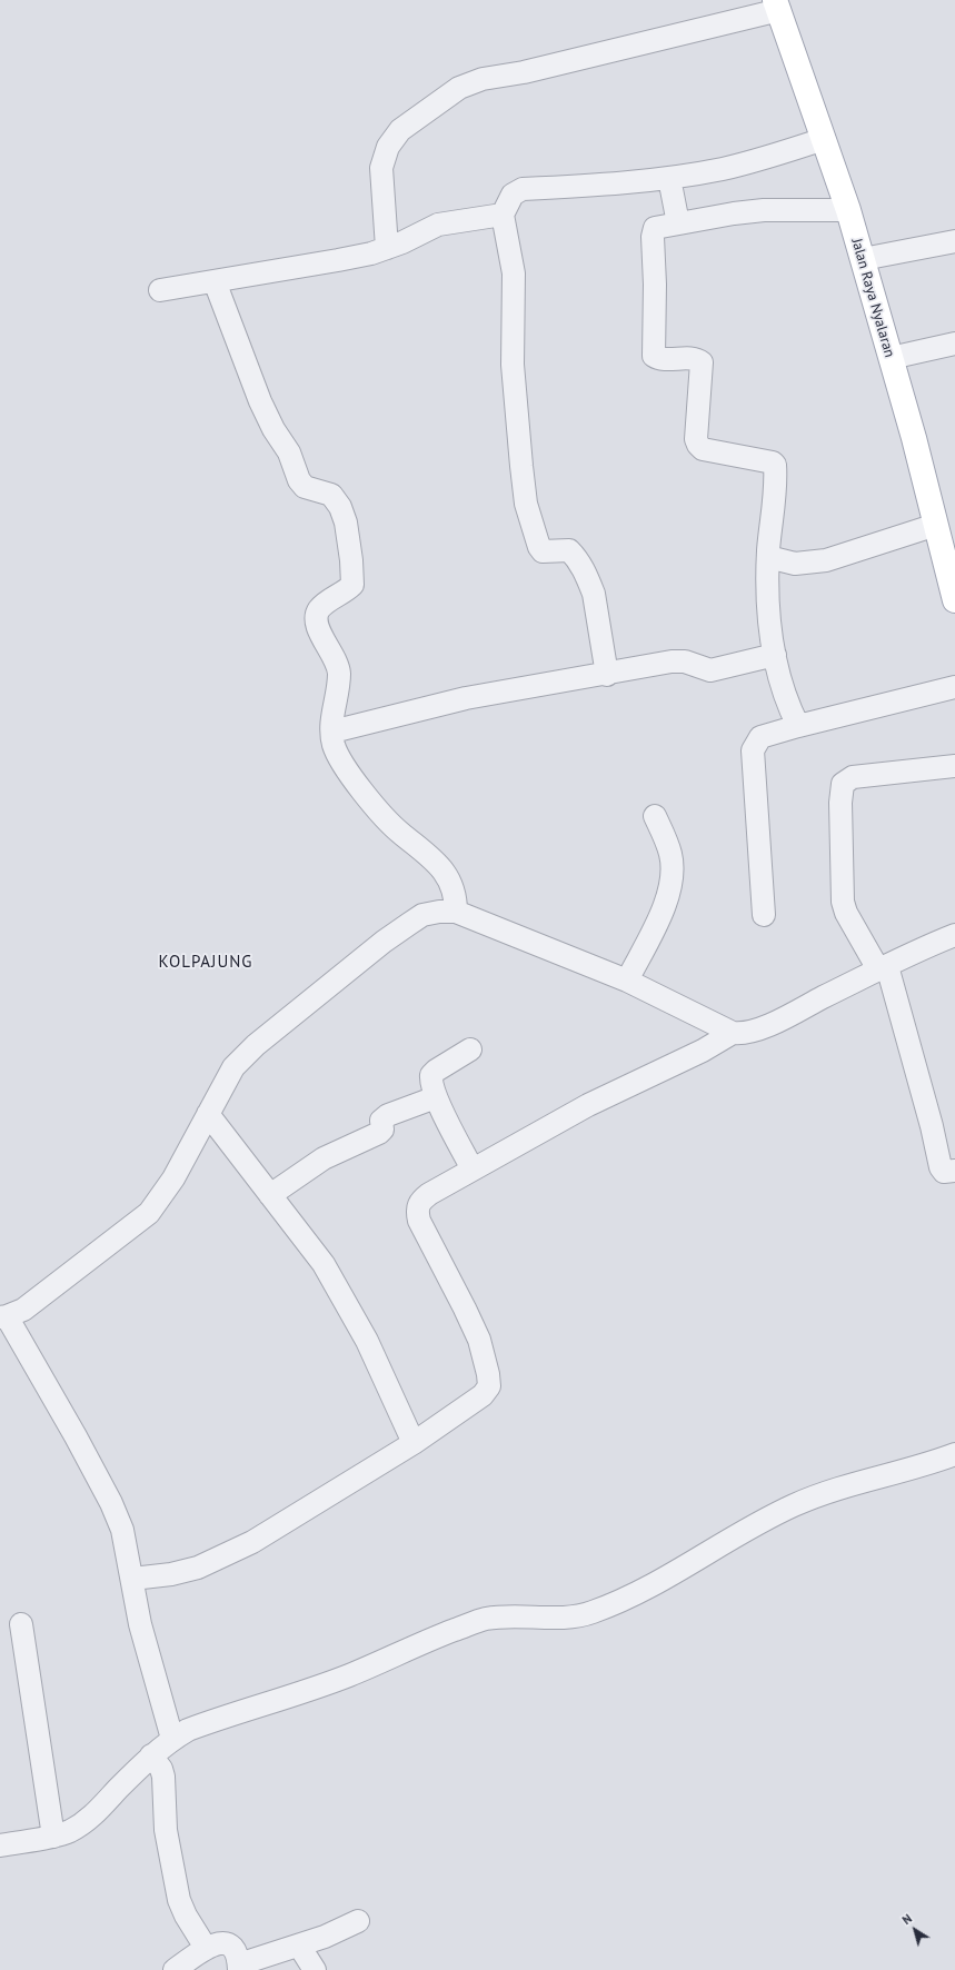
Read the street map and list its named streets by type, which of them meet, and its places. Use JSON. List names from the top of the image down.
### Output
{
  "streets": {
    "main road": ["Jalan Raya Nyalaran"]
  },
  "districts": ["KOLPAJUNG"],
  "north": "top left"
}
